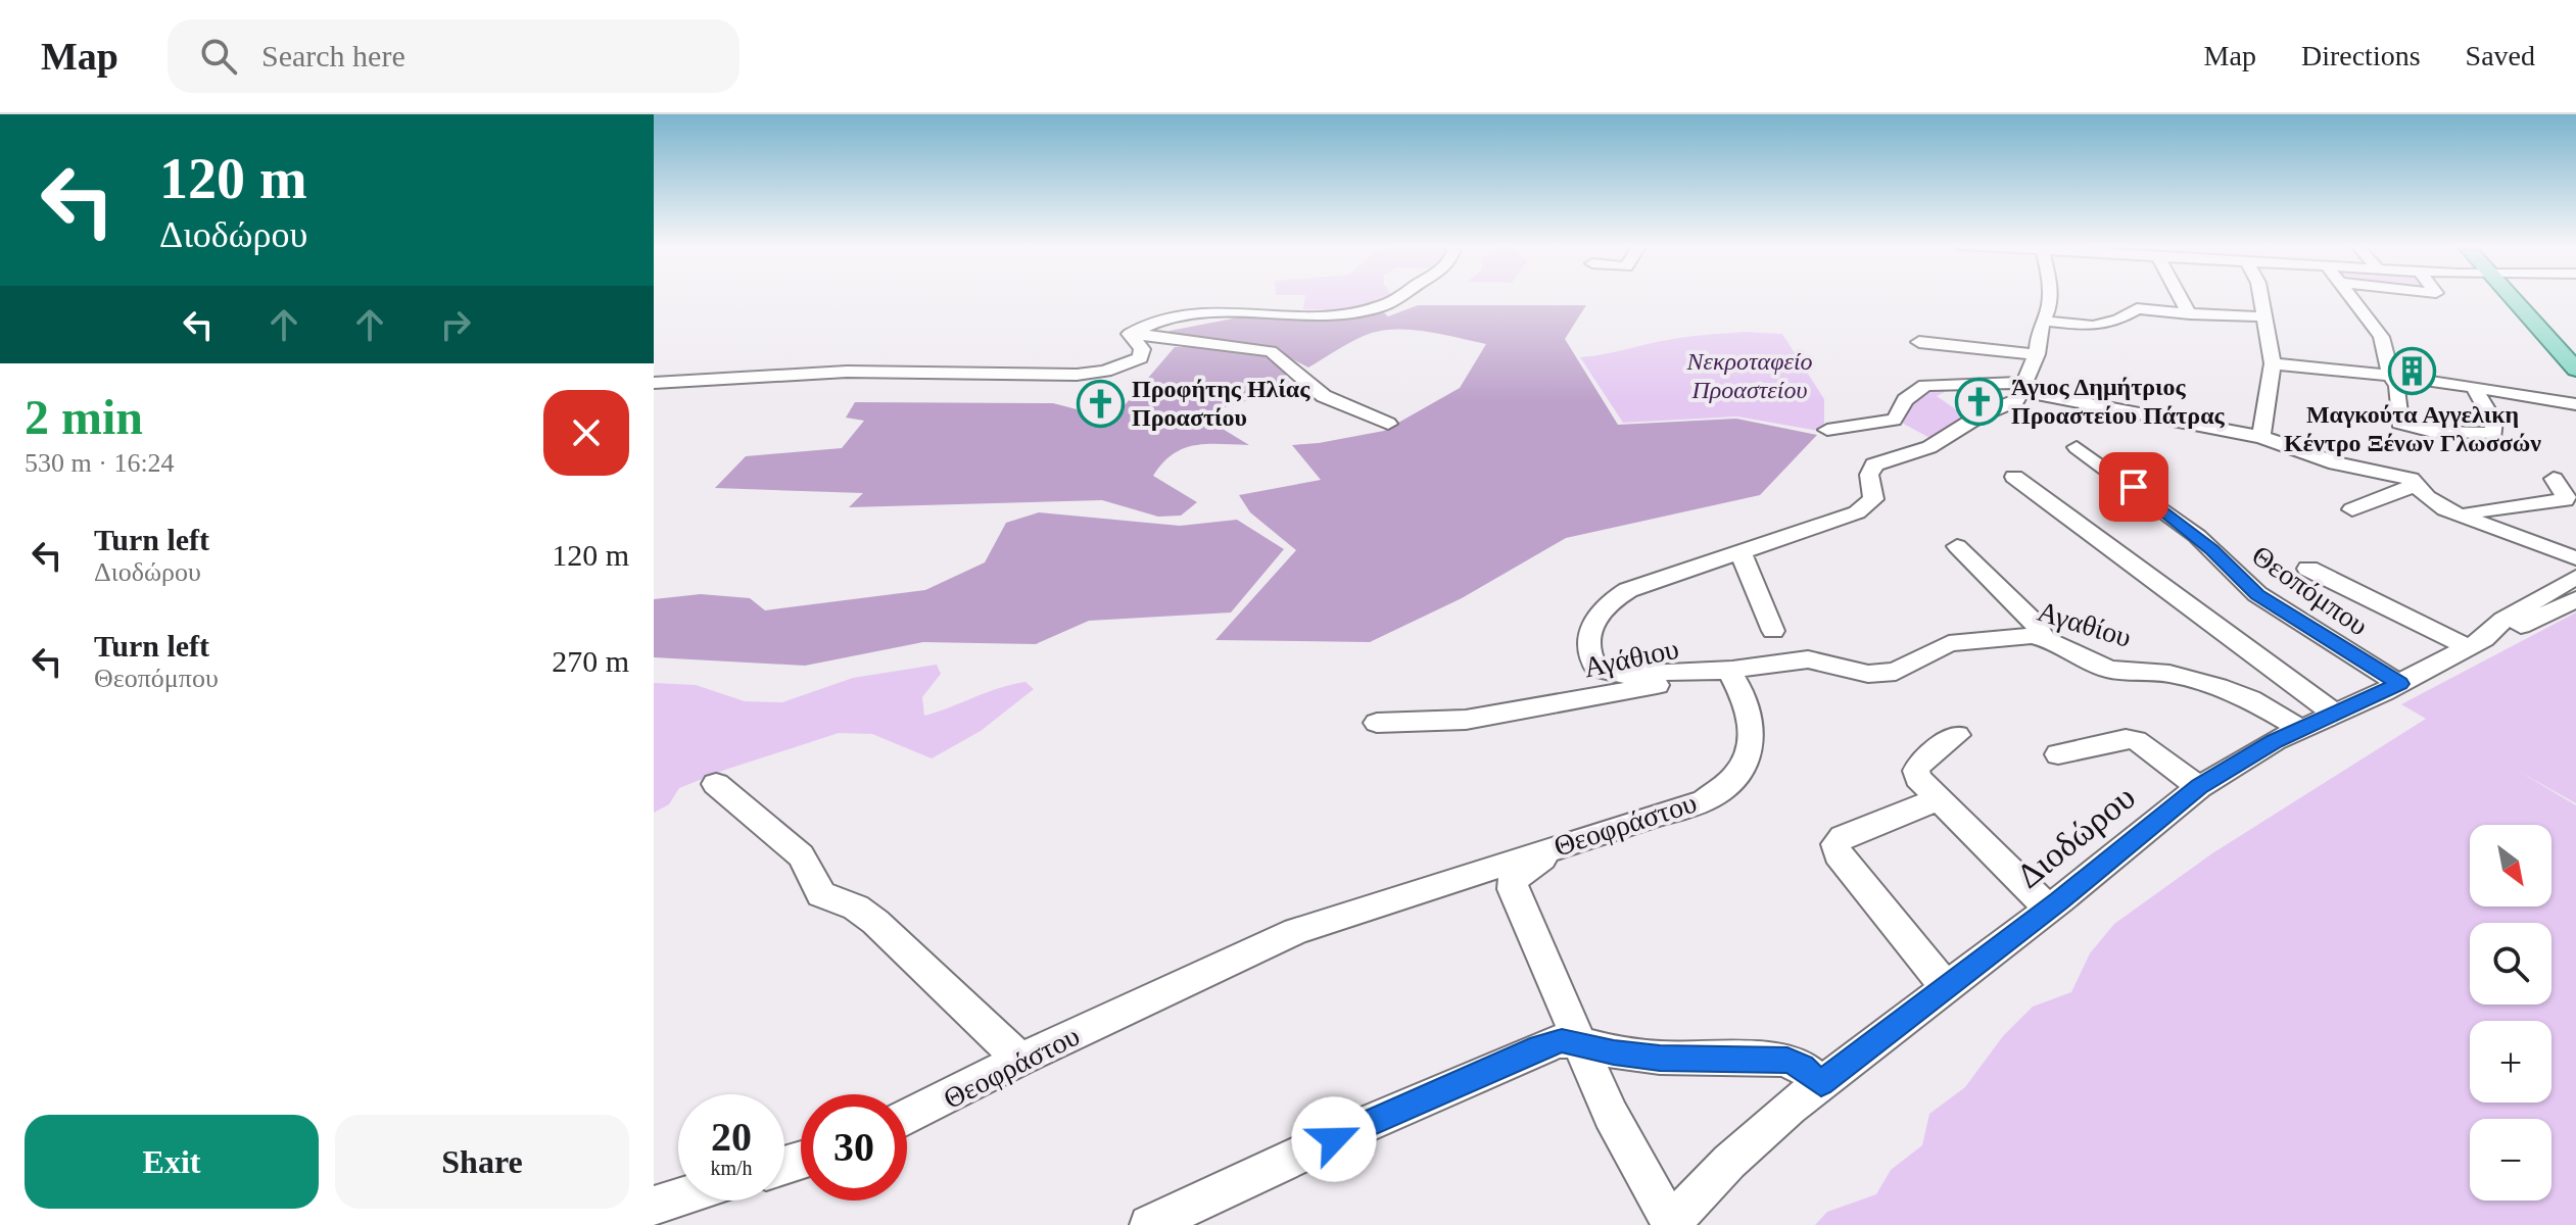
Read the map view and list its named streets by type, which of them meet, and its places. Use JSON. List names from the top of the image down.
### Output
{
  "streets": {
    "street": [
      "Θεοπόμπου",
      "Αγαθίου",
      "Αγάθιου",
      "Θεοφράστου",
      "Διοδώρου"
    ]
  },
  "crossings": [
    ["Θεοπόμπου", "Διοδώρου"],
    ["Αγαθίου", "Αγάθιου"],
    ["Αγαθίου", "Διοδώρου"],
    ["Αγάθιου", "Θεοφράστου"]
  ],
  "parks": ["Νεκροταφείο Προαστείου"],
  "places": {
    "building": ["Μαγκούτα Αγγελικη Κέντρο Ξένων Γλωσσών"],
    "church": ["Άγιος Δημήτριος Προαστείου Πάτρας", "Προφήτης Ηλίας Προαστίου"]
  },
  "north": "bottom right",
  "page": {
    "header": "Map",
    "search": "Search here",
    "nav": ["Map", "Directions", "Saved"],
    "turn": ["120 m", "Διοδώρου"],
    "heading": ["2 min", "530 m · 16:24"],
    "list": [
      {
        "name": "Turn left",
        "note": "Διοδώρου",
        "value": "120 m"
      },
      {
        "name": "Turn left",
        "note": "Θεοπόμπου",
        "value": "270 m"
      }
    ],
    "map_buttons": ["+", "−"],
    "speed": "20 km/h",
    "limit": "30",
    "buttons": ["Exit", "Share"]
  }
}
